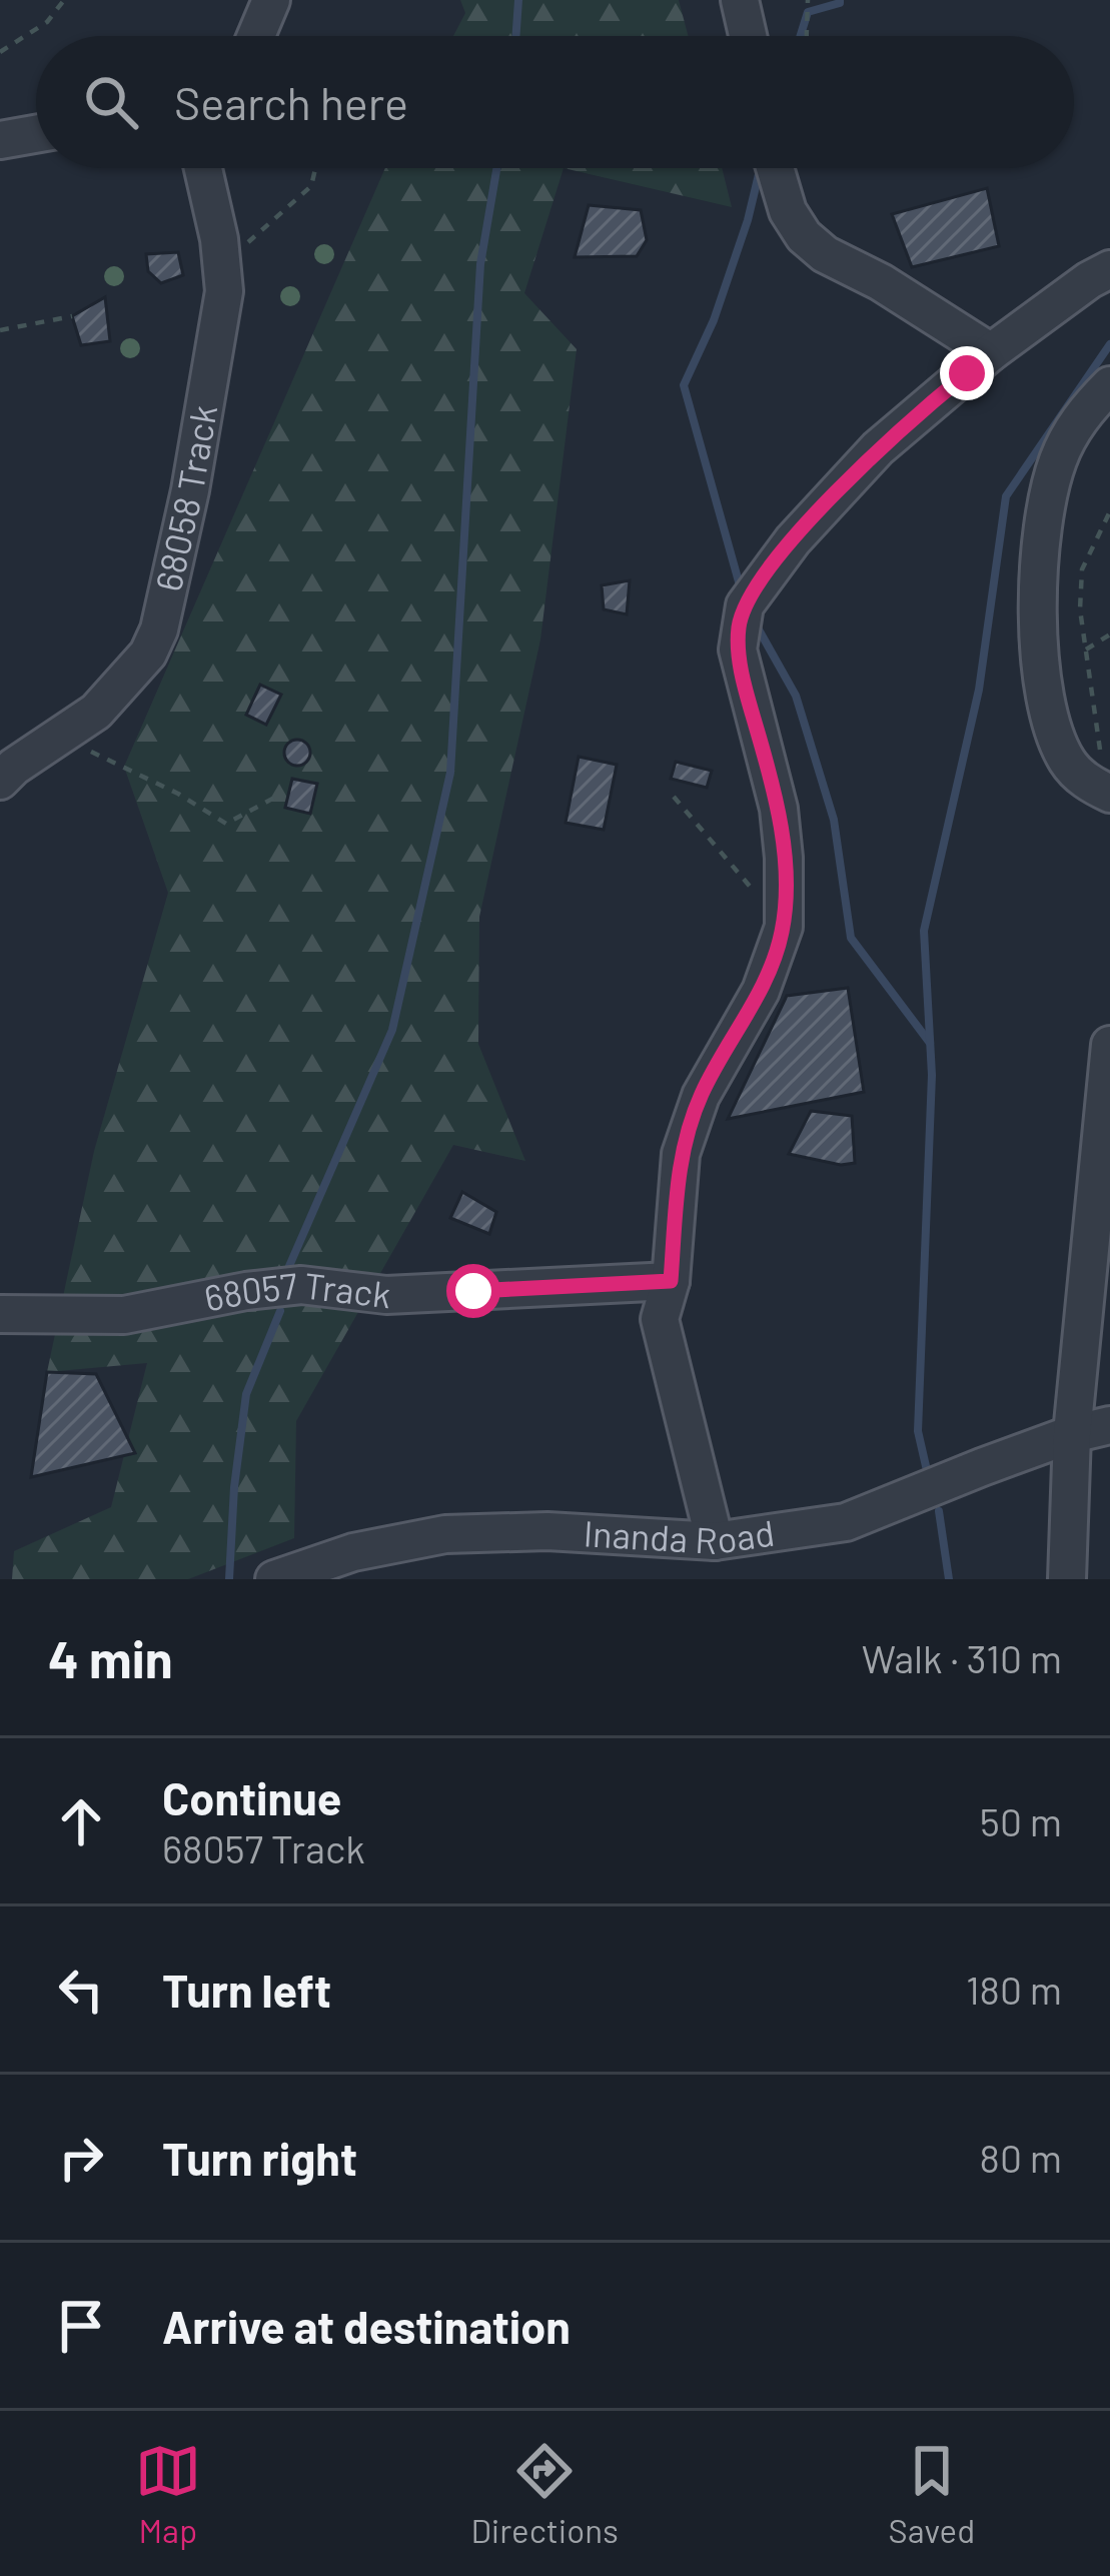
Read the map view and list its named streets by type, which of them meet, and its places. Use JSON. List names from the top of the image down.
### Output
{
  "streets": {
    "street": ["68058 Track", "68057 Track", "Inanda Road"]
  },
  "page": {
    "search": "Search here",
    "heading": ["4 min", "Walk · 310 m"],
    "list": [
      ["Continue", "68057 Track", "50 m"],
      ["Turn left", "180 m"],
      ["Turn right", "80 m"],
      "Arrive at destination"
    ],
    "nav": ["Map", "Directions", "Saved"]
  }
}
